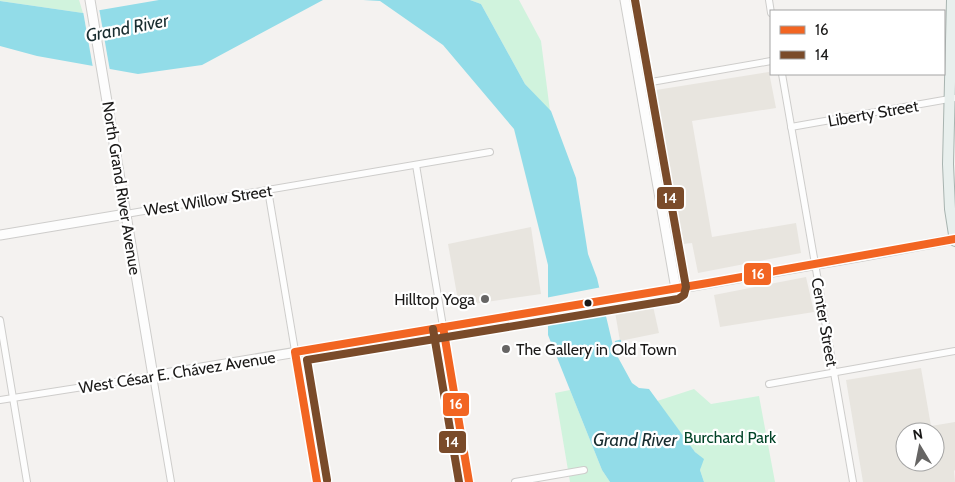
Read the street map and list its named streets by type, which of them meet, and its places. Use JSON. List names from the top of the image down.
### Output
{
  "streets": {
    "street": [
      "Liberty Street",
      "North Grand River Avenue",
      "West Willow Street",
      "Center Street",
      "West César E. Chávez Avenue"
    ]
  },
  "crossings": [
    ["Liberty Street", "Center Street"],
    ["North Grand River Avenue", "West Willow Street"],
    ["North Grand River Avenue", "West César E. Chávez Avenue"],
    ["Center Street", "West César E. Chávez Avenue"]
  ],
  "water": ["Grand River"],
  "parks": ["Burchard Park"],
  "places": ["Hilltop Yoga", "The Gallery in Old Town"],
  "lines": ["transit line 14", "transit line 16"],
  "legend": ["16", "14"],
  "north": "top"
}
